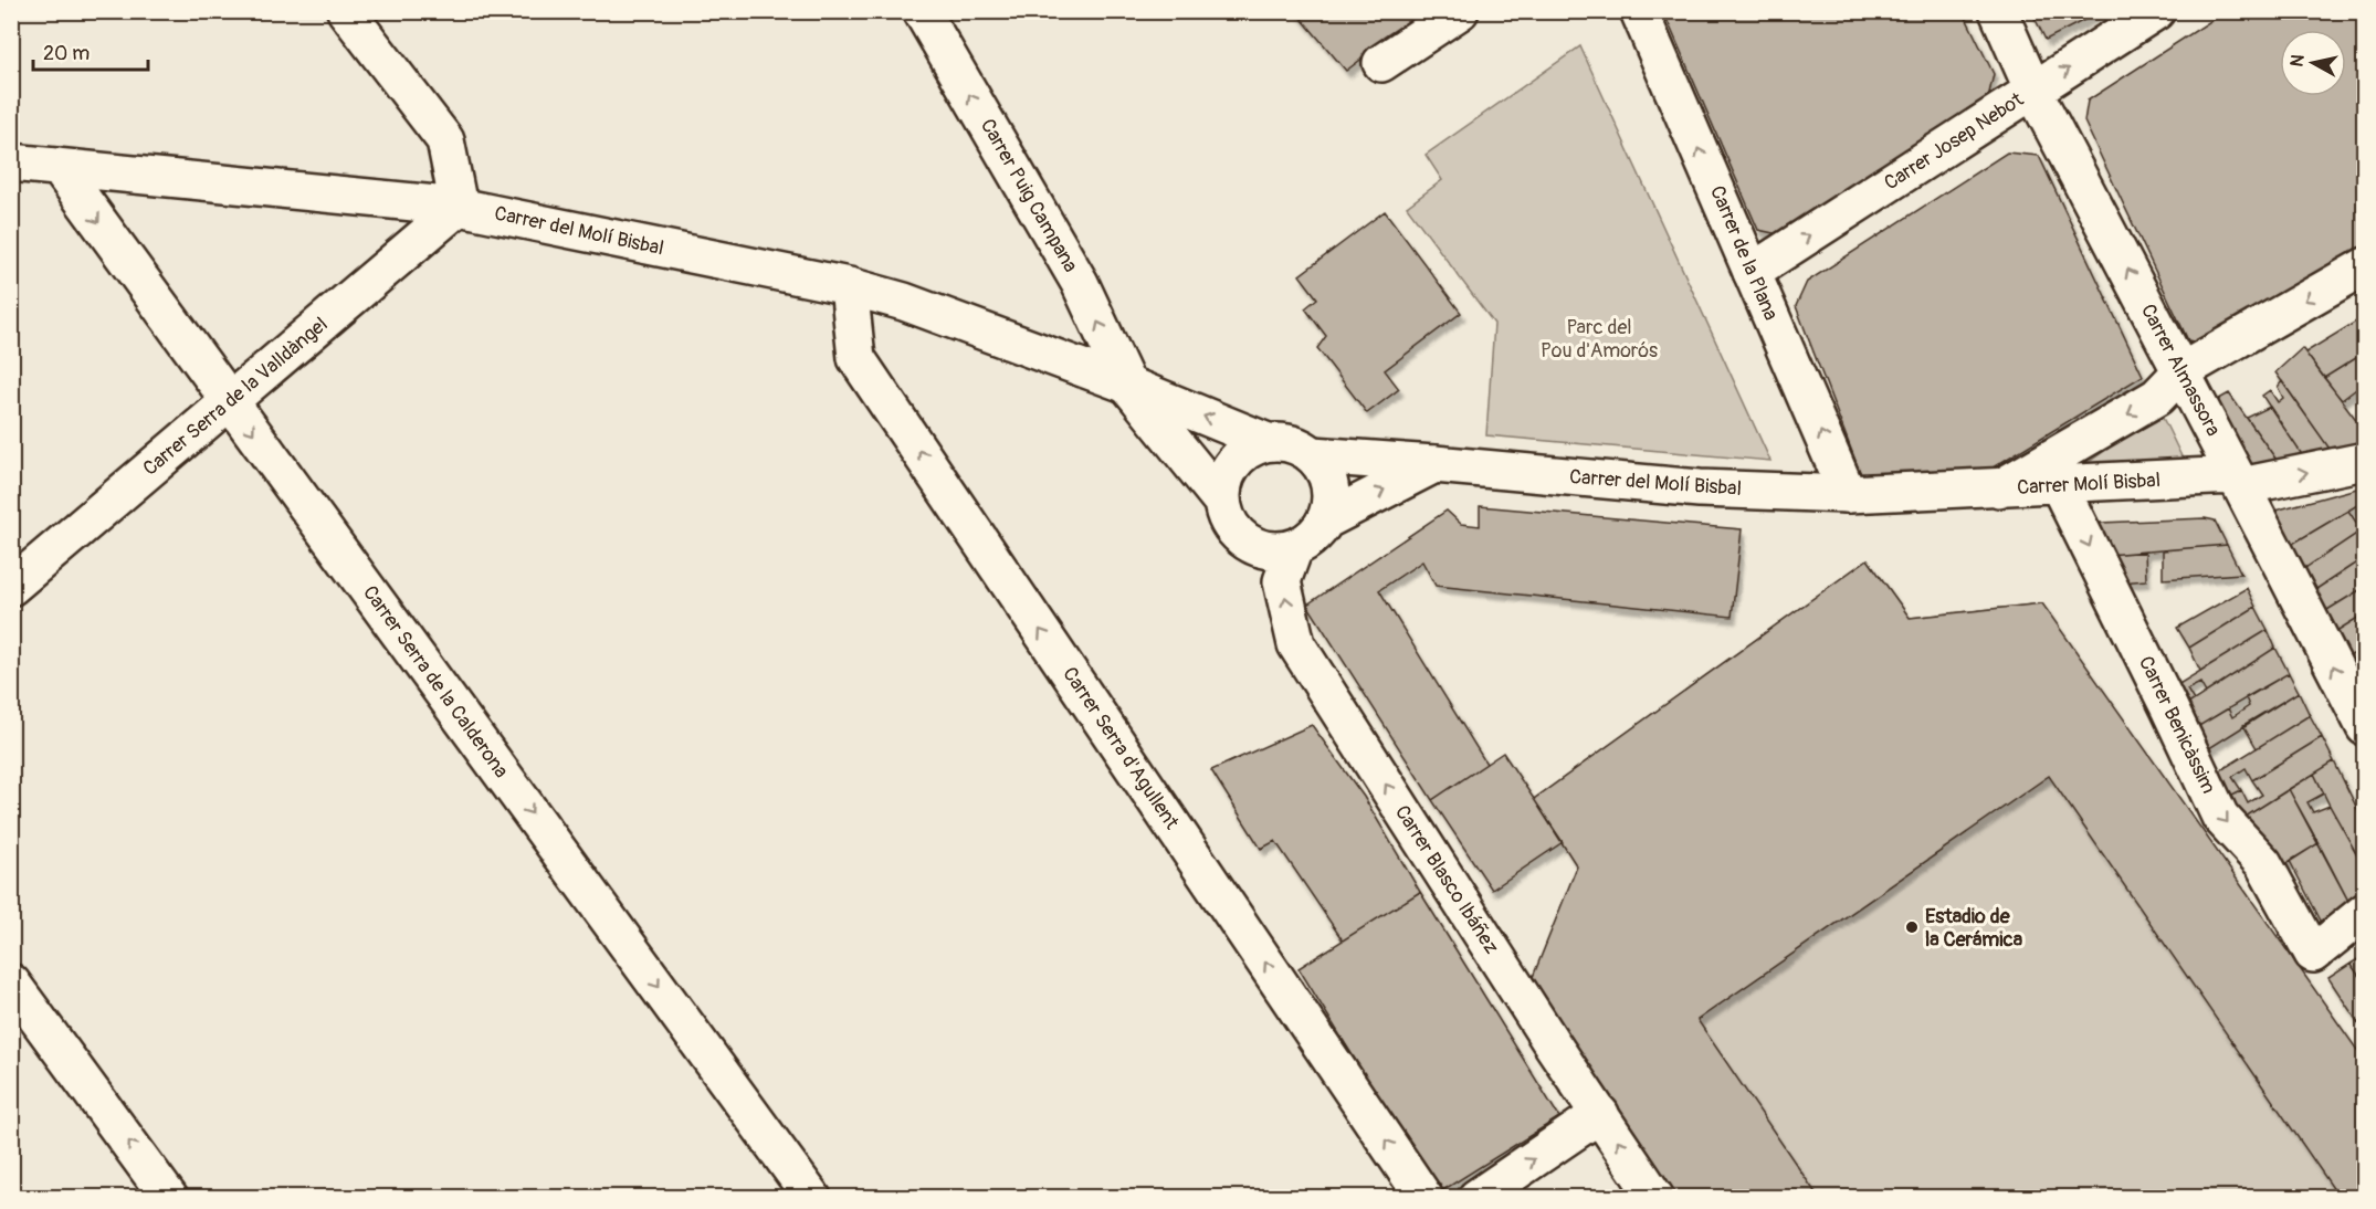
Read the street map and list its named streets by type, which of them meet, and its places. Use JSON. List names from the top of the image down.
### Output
{
  "streets": {
    "street": [
      "Carrer Josep Nebot",
      "Carrer Puig Campana",
      "Carrer del Molí Bisbal",
      "Carrer de la Plana",
      "Carrer Almassora",
      "Carrer Serra de la Valldàngel",
      "Carrer Molí Bisbal",
      "Carrer Serra de la Calderona",
      "Carrer Benicàssim",
      "Carrer Serra d'Agullent",
      "Carrer Blasco Ibáñez"
    ]
  },
  "crossings": [
    ["Carrer Josep Nebot", "Carrer de la Plana"],
    ["Carrer Josep Nebot", "Carrer Almassora"],
    ["Carrer Puig Campana", "Carrer del Molí Bisbal"],
    ["Carrer del Molí Bisbal", "Carrer de la Plana"],
    ["Carrer del Molí Bisbal", "Carrer Serra de la Valldàngel"],
    ["Carrer del Molí Bisbal", "Carrer Molí Bisbal"],
    ["Carrer del Molí Bisbal", "Carrer Serra de la Calderona"],
    ["Carrer del Molí Bisbal", "Carrer Serra d'Agullent"],
    ["Carrer del Molí Bisbal", "Carrer Blasco Ibáñez"],
    ["Carrer Almassora", "Carrer Molí Bisbal"],
    ["Carrer Serra de la Valldàngel", "Carrer Serra de la Calderona"],
    ["Carrer Molí Bisbal", "Carrer Benicàssim"]
  ],
  "one_way": [
    "Carrer Josep Nebot",
    "Carrer Puig Campana",
    "Carrer de la Plana",
    "Carrer Almassora",
    "Carrer Serra de la Calderona",
    "Carrer Benicàssim",
    "Carrer Serra d'Agullent",
    "Carrer Blasco Ibáñez"
  ],
  "parks": ["Parc del Pou d'Amorós"],
  "places": ["Estadio de la Cerámica"],
  "scale_bar": "20 m",
  "north": "left"
}
